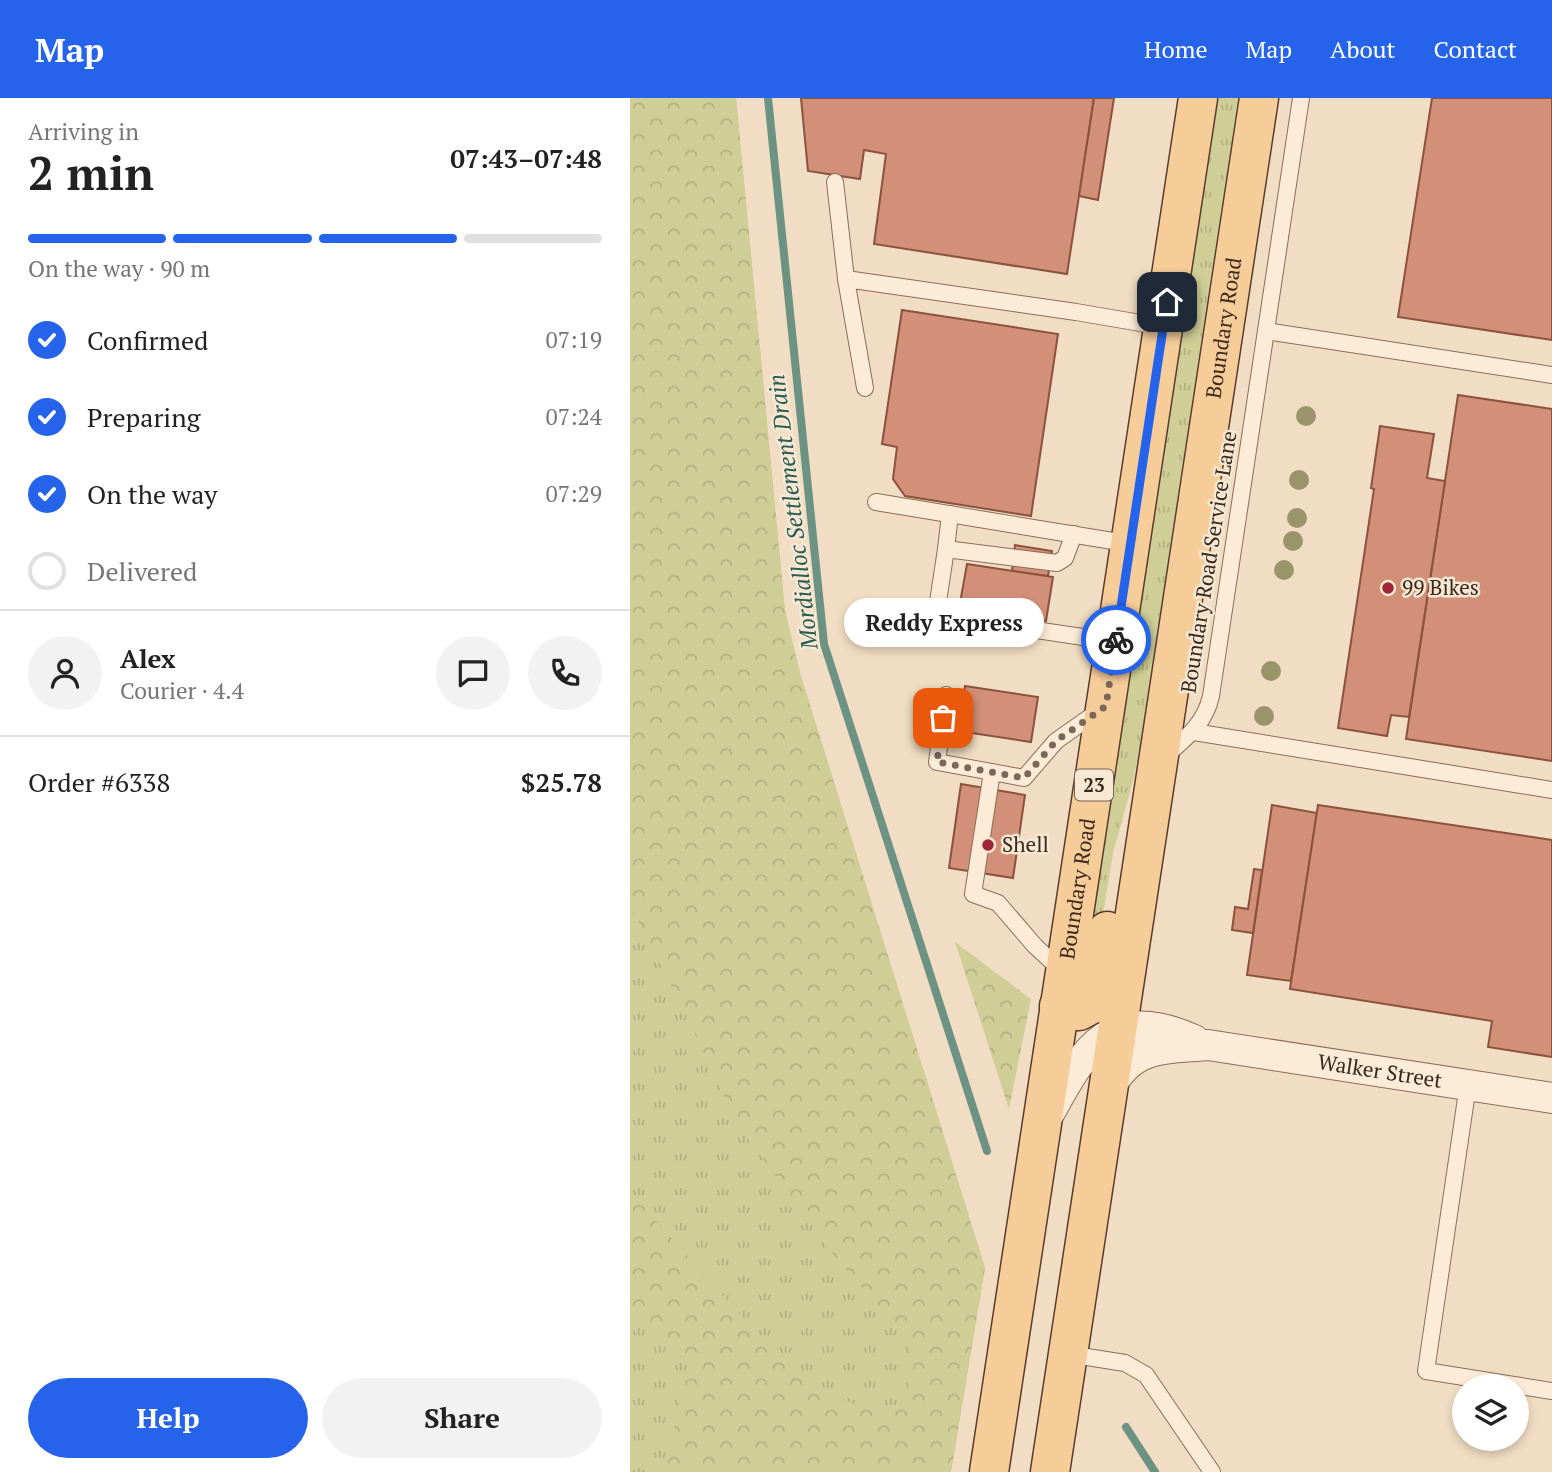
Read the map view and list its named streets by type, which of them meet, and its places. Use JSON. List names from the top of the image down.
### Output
{
  "streets": {
    "main road": ["Boundary Road", "23"],
    "street": ["Walker Street"],
    "lane": ["Boundary Road Service Lane"]
  },
  "crossings": [
    ["Boundary Road", "Boundary Road Service Lane"],
    ["Boundary Road", "Walker Street"]
  ],
  "water": ["Mordialloc Settlement Drain"],
  "places": ["99 Bikes", "Reddy Express", "Shell"],
  "page": {
    "header": "Map",
    "nav": [
      "Home",
      "Map",
      "About",
      "Contact"
    ],
    "heading": ["2 min", "Arriving in", "07:43–07:48"],
    "panel": [
      "Alex",
      "Courier · 4.4",
      "Order #6338",
      "$25.78"
    ],
    "bar": "On the way · 90 m",
    "list": [
      ["Confirmed", "07:19"],
      ["Preparing", "07:24"],
      ["On the way", "07:29"],
      "Delivered"
    ],
    "bubble": "Reddy Express",
    "buttons": ["Help", "Share"]
  }
}
